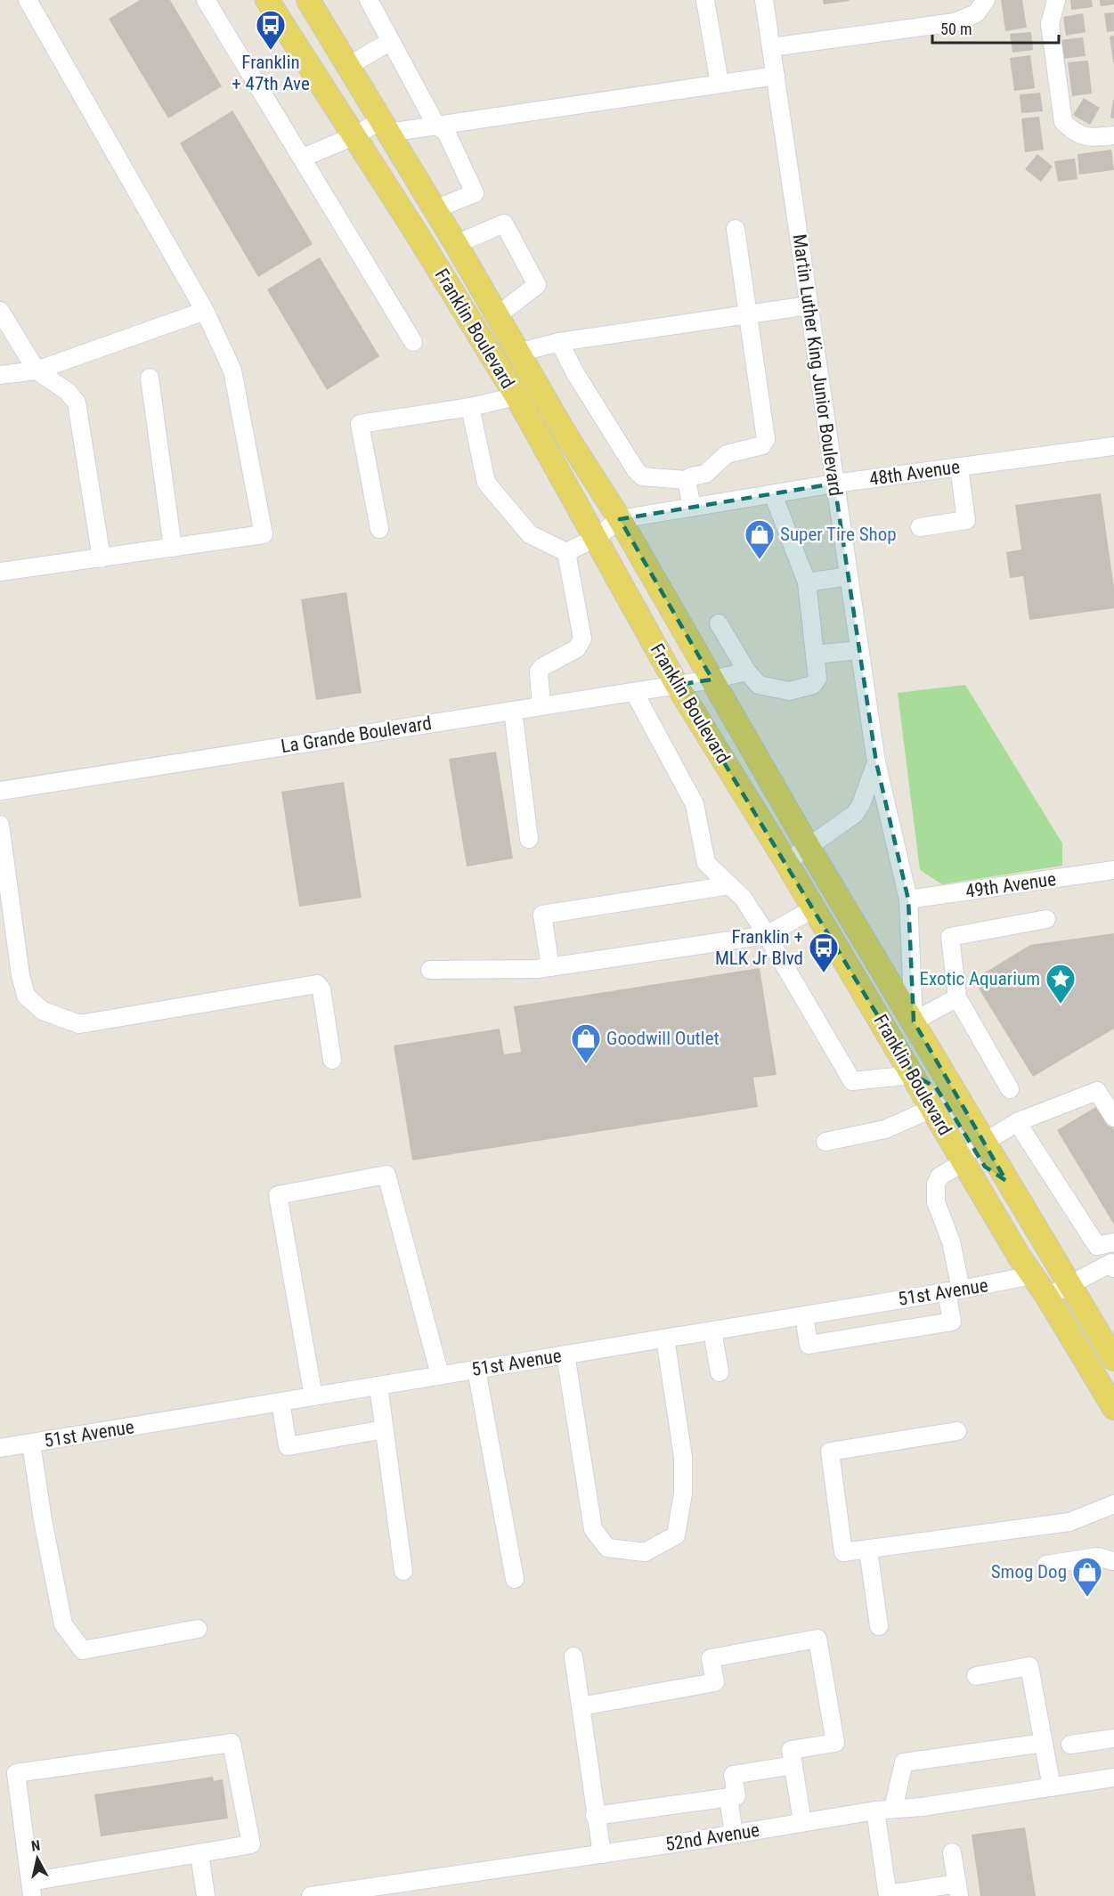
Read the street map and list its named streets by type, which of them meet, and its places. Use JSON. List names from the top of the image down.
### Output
{
  "streets": {
    "main road": ["Franklin Boulevard"],
    "street": [
      "Martin Luther King Junior Boulevard",
      "48th Avenue",
      "La Grande Boulevard",
      "49th Avenue",
      "51st Avenue",
      "52nd Avenue"
    ]
  },
  "crossings": [
    ["Franklin Boulevard", "Martin Luther King Junior Boulevard"],
    ["Franklin Boulevard", "48th Avenue"],
    ["Franklin Boulevard", "La Grande Boulevard"],
    ["Franklin Boulevard", "51st Avenue"],
    ["Martin Luther King Junior Boulevard", "48th Avenue"],
    ["Martin Luther King Junior Boulevard", "49th Avenue"]
  ],
  "places": {
    "bus stop": ["Franklin + 47th Ave", "Franklin + MLK Jr Blvd"],
    "shop": ["Super Tire Shop", "Goodwill Outlet", "Smog Dog"],
    "place": ["Exotic Aquarium"]
  },
  "scale_bar": "50 m",
  "north": "top"
}
